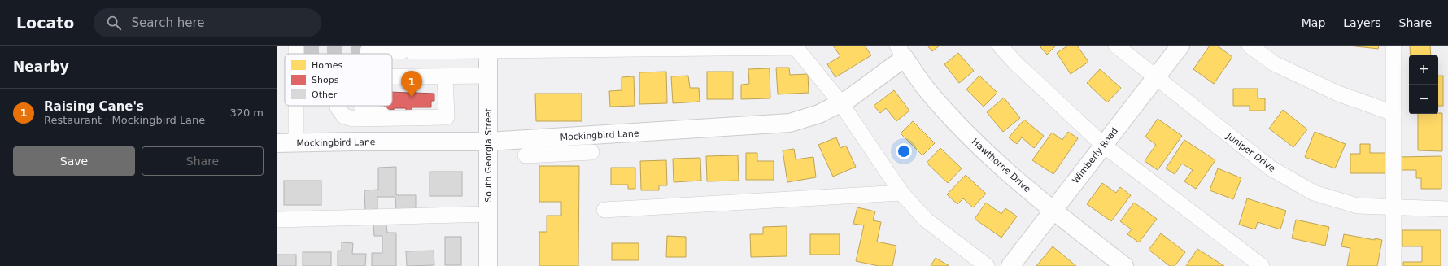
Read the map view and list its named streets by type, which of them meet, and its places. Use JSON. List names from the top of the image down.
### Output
{
  "streets": {
    "main road": [
      "Mockingbird Lane",
      "South Georgia Street",
      "Wimberly Road",
      "Hawthorne Drive"
    ],
    "street": ["Juniper Drive"]
  },
  "crossings": [
    ["Mockingbird Lane", "South Georgia Street"],
    ["Mockingbird Lane", "Hawthorne Drive"],
    ["Juniper Drive", "Wimberly Road"],
    ["Wimberly Road", "Hawthorne Drive"]
  ],
  "legend": ["Homes", "Shops", "Other"],
  "page": {
    "header": "Locato",
    "search": "Search here",
    "nav": ["Map", "Layers", "Share"],
    "heading": "Nearby",
    "map_buttons": ["+", "−"],
    "pins": "1",
    "list": [
      {
        "mark": "1",
        "name": "Raising Cane's",
        "note": "Restaurant · Mockingbird Lane",
        "value": "320 m"
      }
    ],
    "buttons": ["Save", "Share"]
  }
}
